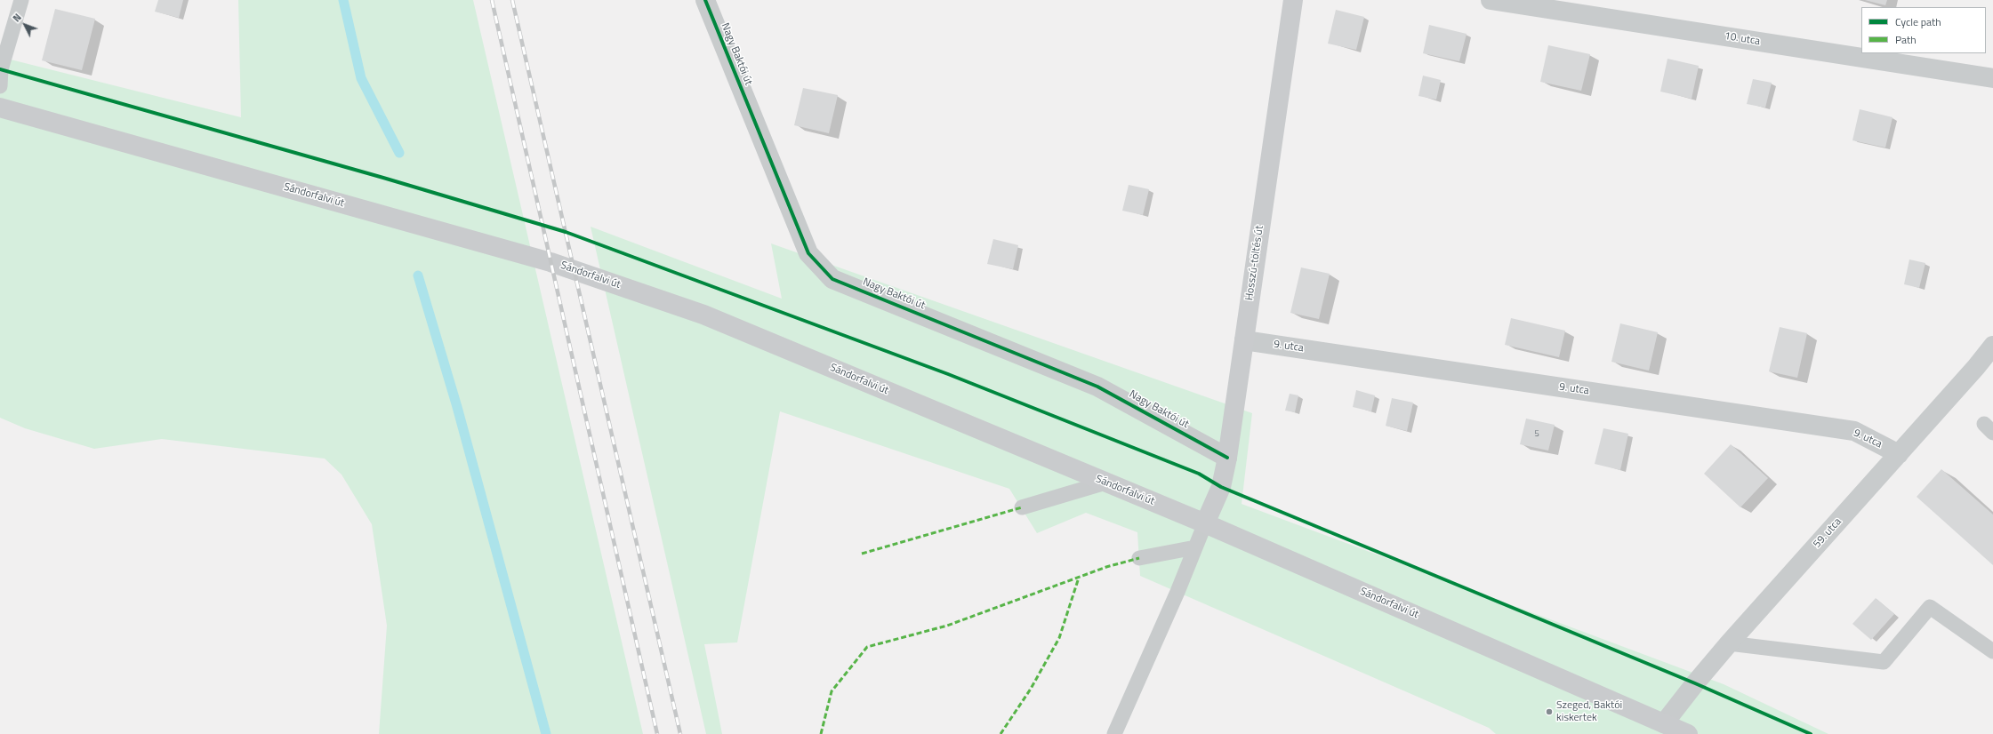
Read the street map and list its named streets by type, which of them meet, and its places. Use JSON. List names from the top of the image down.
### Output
{
  "streets": {
    "main road": ["Sándorfalvi út", "Hosszú-töltés út"],
    "street": [
      "10. utca",
      "Nagy Baktói út",
      "9. utca",
      "59. utca"
    ]
  },
  "crossings": [
    ["Nagy Baktói út", "Hosszú-töltés út"],
    ["Sándorfalvi út", "Hosszú-töltés út"],
    ["Sándorfalvi út", "59. utca"],
    ["Hosszú-töltés út", "9. utca"],
    ["9. utca", "59. utca"]
  ],
  "places": ["Szeged, Baktói kiskertek"],
  "house_numbers": ["5"],
  "legend": ["Cycle path", "Path"],
  "north": "top left"
}
